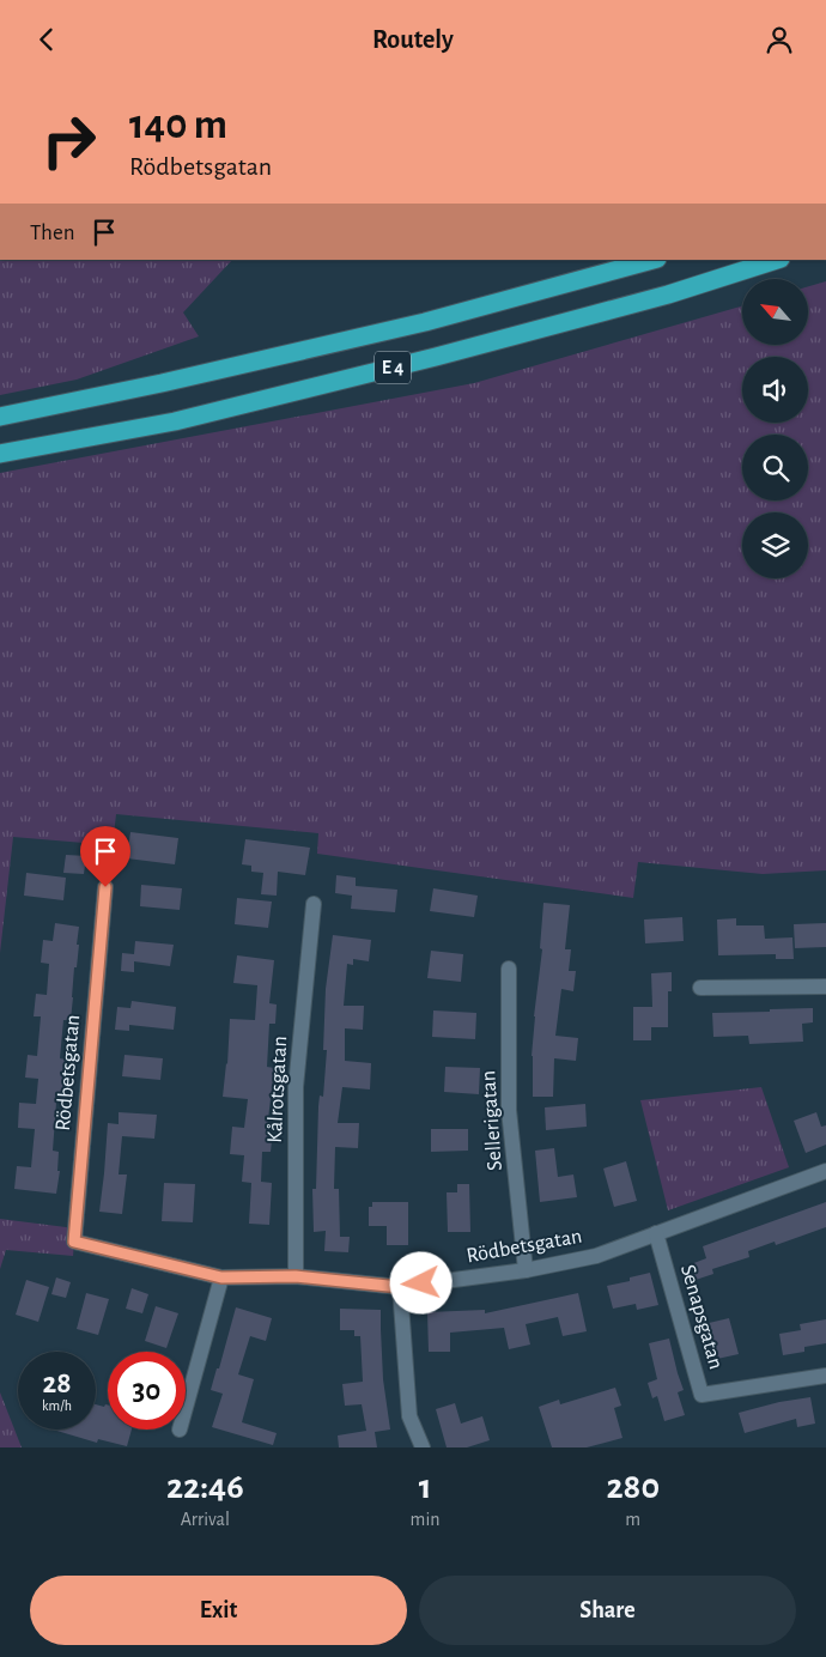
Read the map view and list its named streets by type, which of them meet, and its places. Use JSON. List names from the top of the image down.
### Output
{
  "streets": {
    "highway": ["E 4"],
    "street": [
      "Rödbetsgatan",
      "Kålrotsgatan",
      "Sellerigatan",
      "Senapsgatan"
    ]
  },
  "crossings": [
    ["Rödbetsgatan", "Kålrotsgatan"],
    ["Rödbetsgatan", "Sellerigatan"],
    ["Rödbetsgatan", "Senapsgatan"]
  ],
  "north": "top left",
  "page": {
    "header": "Routely",
    "turn": ["140 m", "Rödbetsgatan"],
    "then": "Then",
    "speed": "28 km/h",
    "limit": "30",
    "eta": [
      "22:46",
      "Arrival",
      "1",
      "min",
      "280",
      "m"
    ],
    "buttons": ["Exit", "Share"]
  }
}
